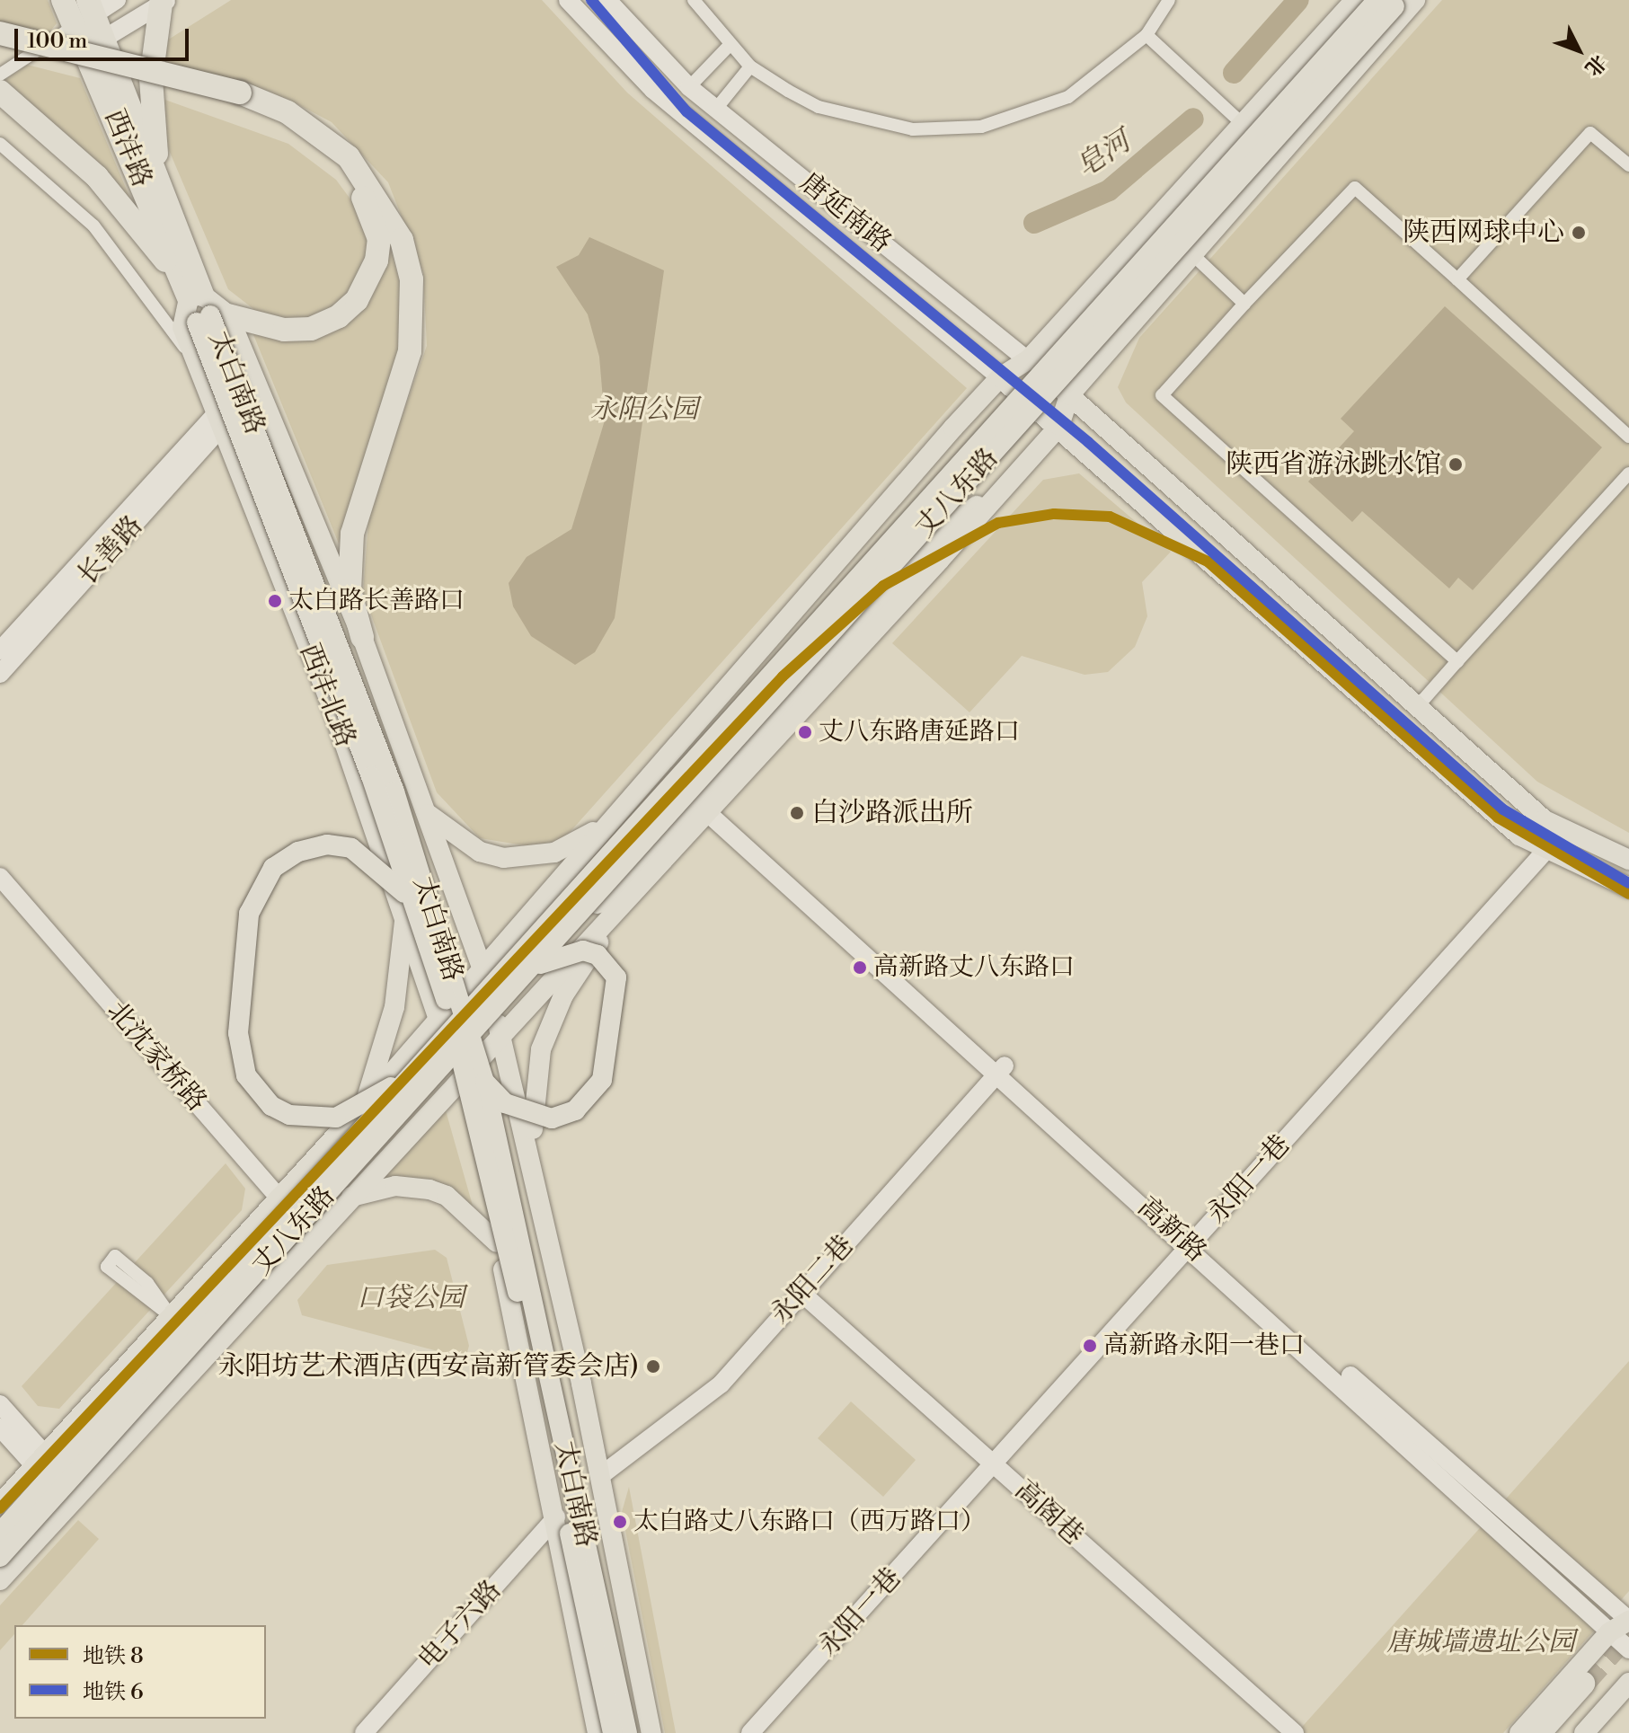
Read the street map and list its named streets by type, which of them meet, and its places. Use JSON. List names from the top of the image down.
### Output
{
  "streets": {
    "highway": ["西沣路"],
    "main road": ["太白南路", "丈八东路", "西沣北路"],
    "street": [
      "唐延南路",
      "长善路",
      "北沈家桥路",
      "永阳一巷",
      "高新路",
      "永阳二巷",
      "高阁巷",
      "电子六路"
    ]
  },
  "crossings": [
    ["西沣路", "太白南路"],
    ["西沣路", "西沣北路"],
    ["太白南路", "西沣北路"],
    ["太白南路", "永阳二巷"],
    ["太白南路", "电子六路"],
    ["长善路", "西沣北路"],
    ["永阳一巷", "高新路"],
    ["永阳一巷", "高阁巷"],
    ["高新路", "永阳二巷"],
    ["永阳二巷", "高阁巷"]
  ],
  "water": ["皂河"],
  "parks": ["永阳公园", "口袋公园", "唐城墙遗址公园"],
  "places": [
    "陕西网球中心",
    "陕西省游泳跳水馆",
    "太白路长善路口",
    "丈八东路唐延路口",
    "白沙路派出所",
    "高新路丈八东路口",
    "高新路永阳一巷口",
    "永阳坊艺术酒店(西安高新管委会店)",
    "太白路丈八东路口（西万路口）"
  ],
  "lines": ["metro line 6", "metro line 8"],
  "legend": ["地铁 8", "地铁 6"],
  "scale_bar": "100 m",
  "north": "bottom right"
}
